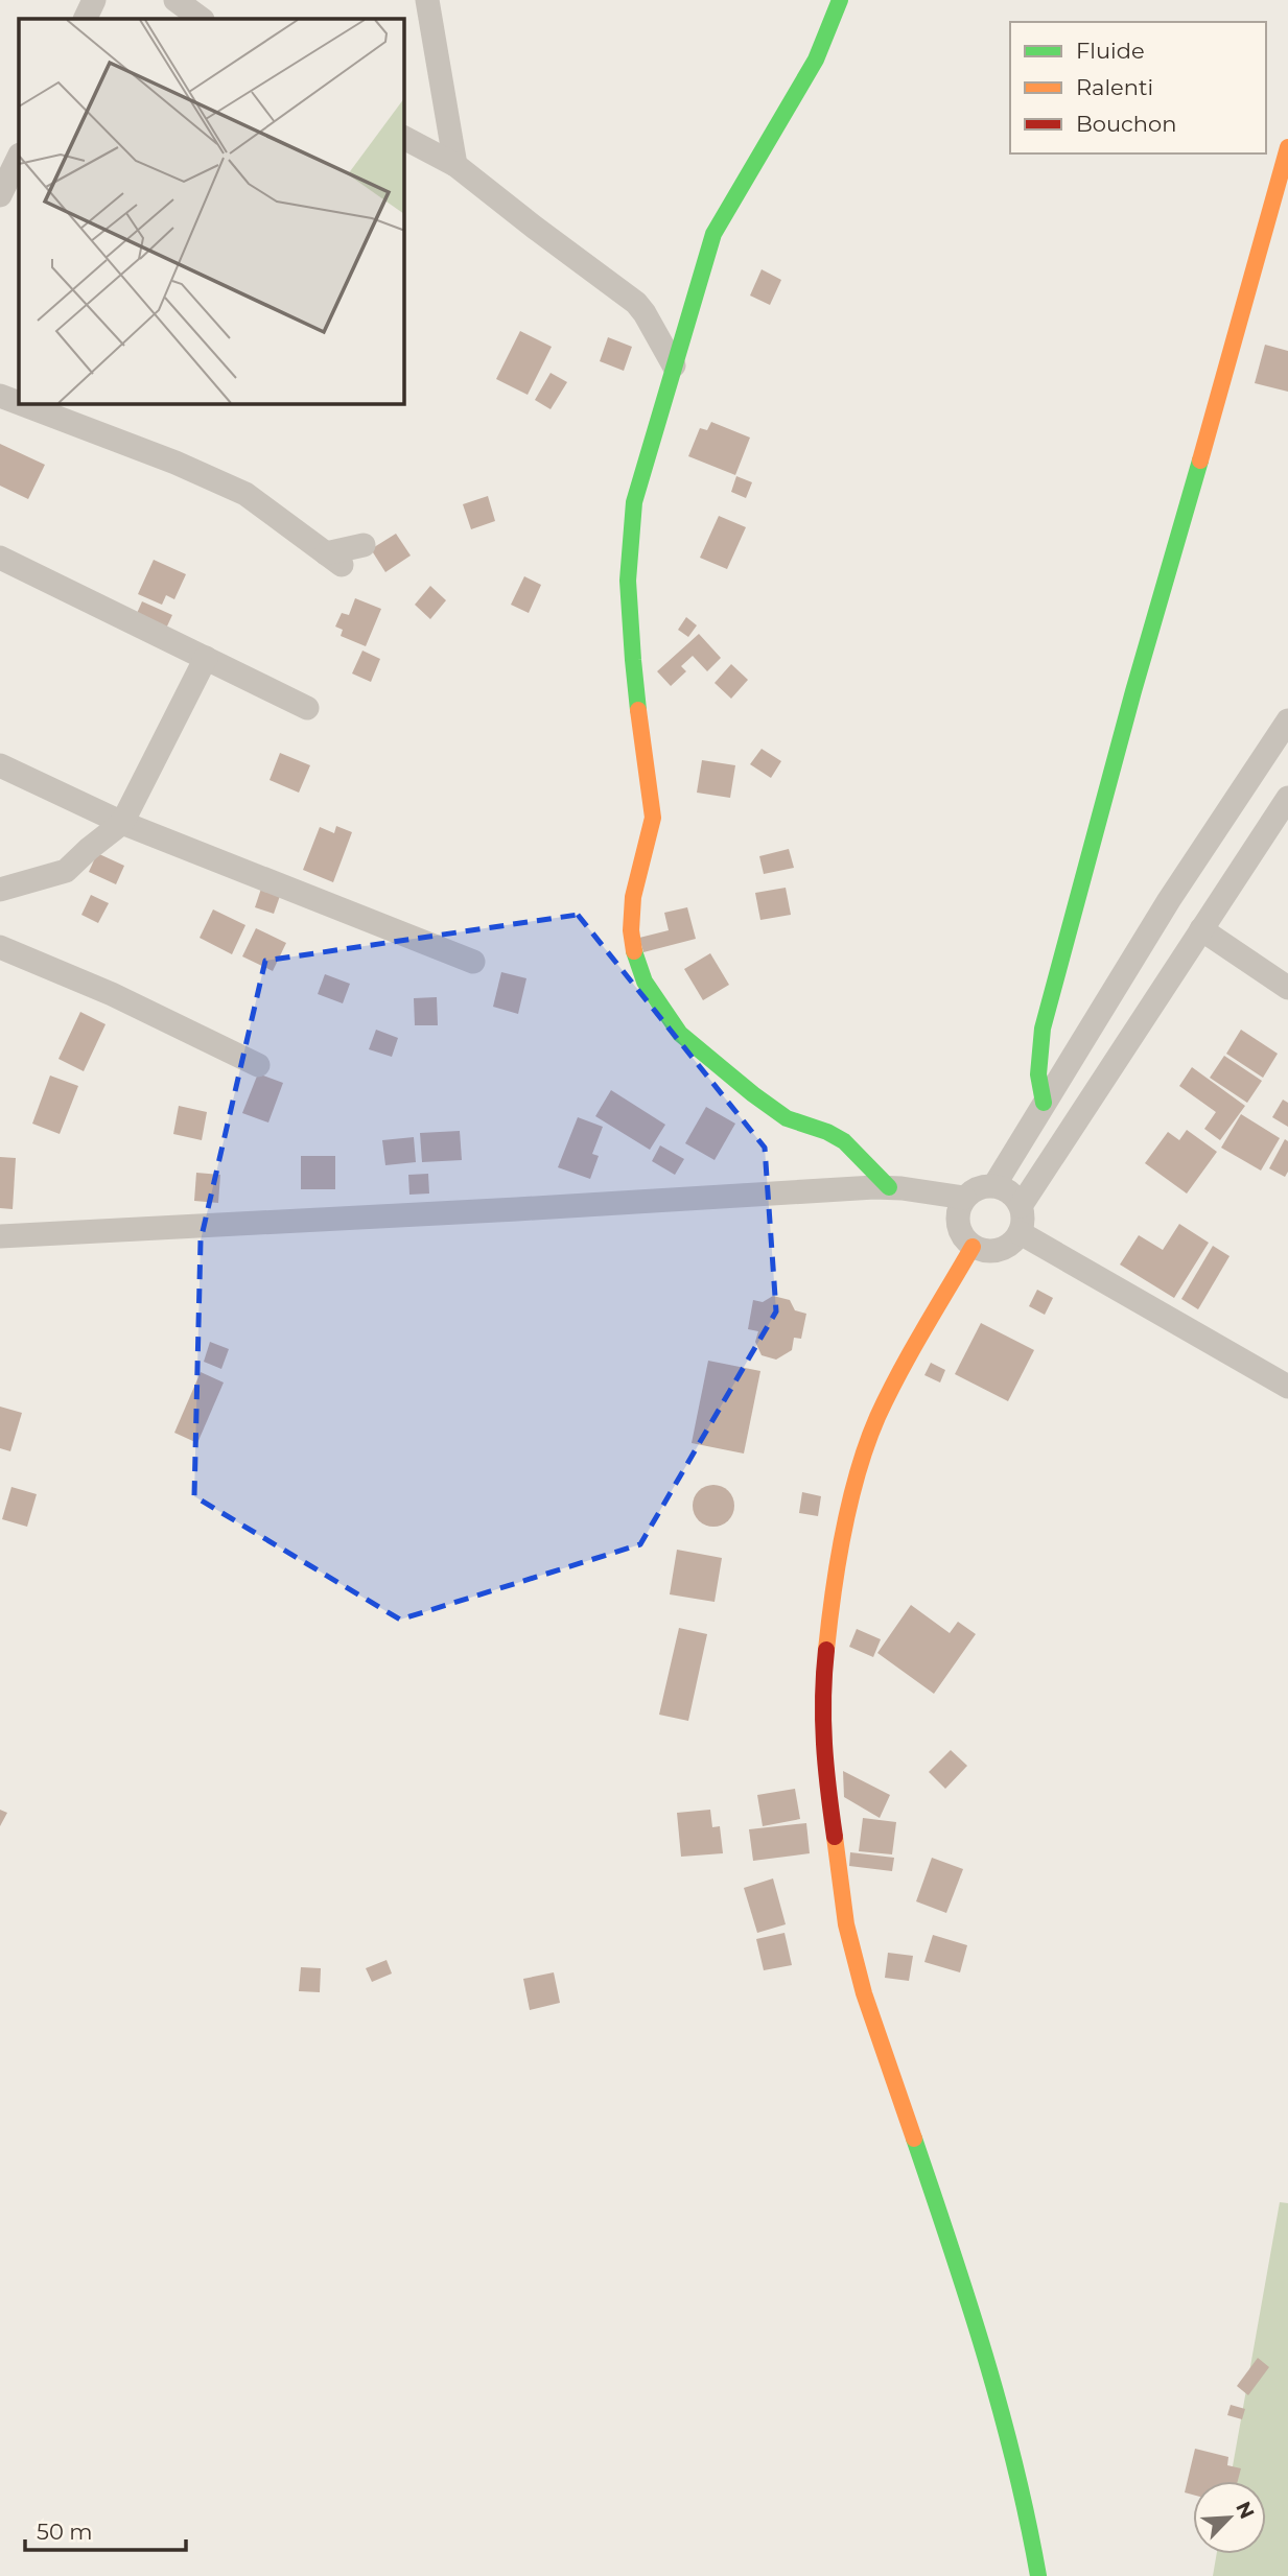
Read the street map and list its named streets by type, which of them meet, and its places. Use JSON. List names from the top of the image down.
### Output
{
  "legend": ["Fluide", "Ralenti", "Bouchon"],
  "scale_bar": "50 m",
  "north": "top right"
}
